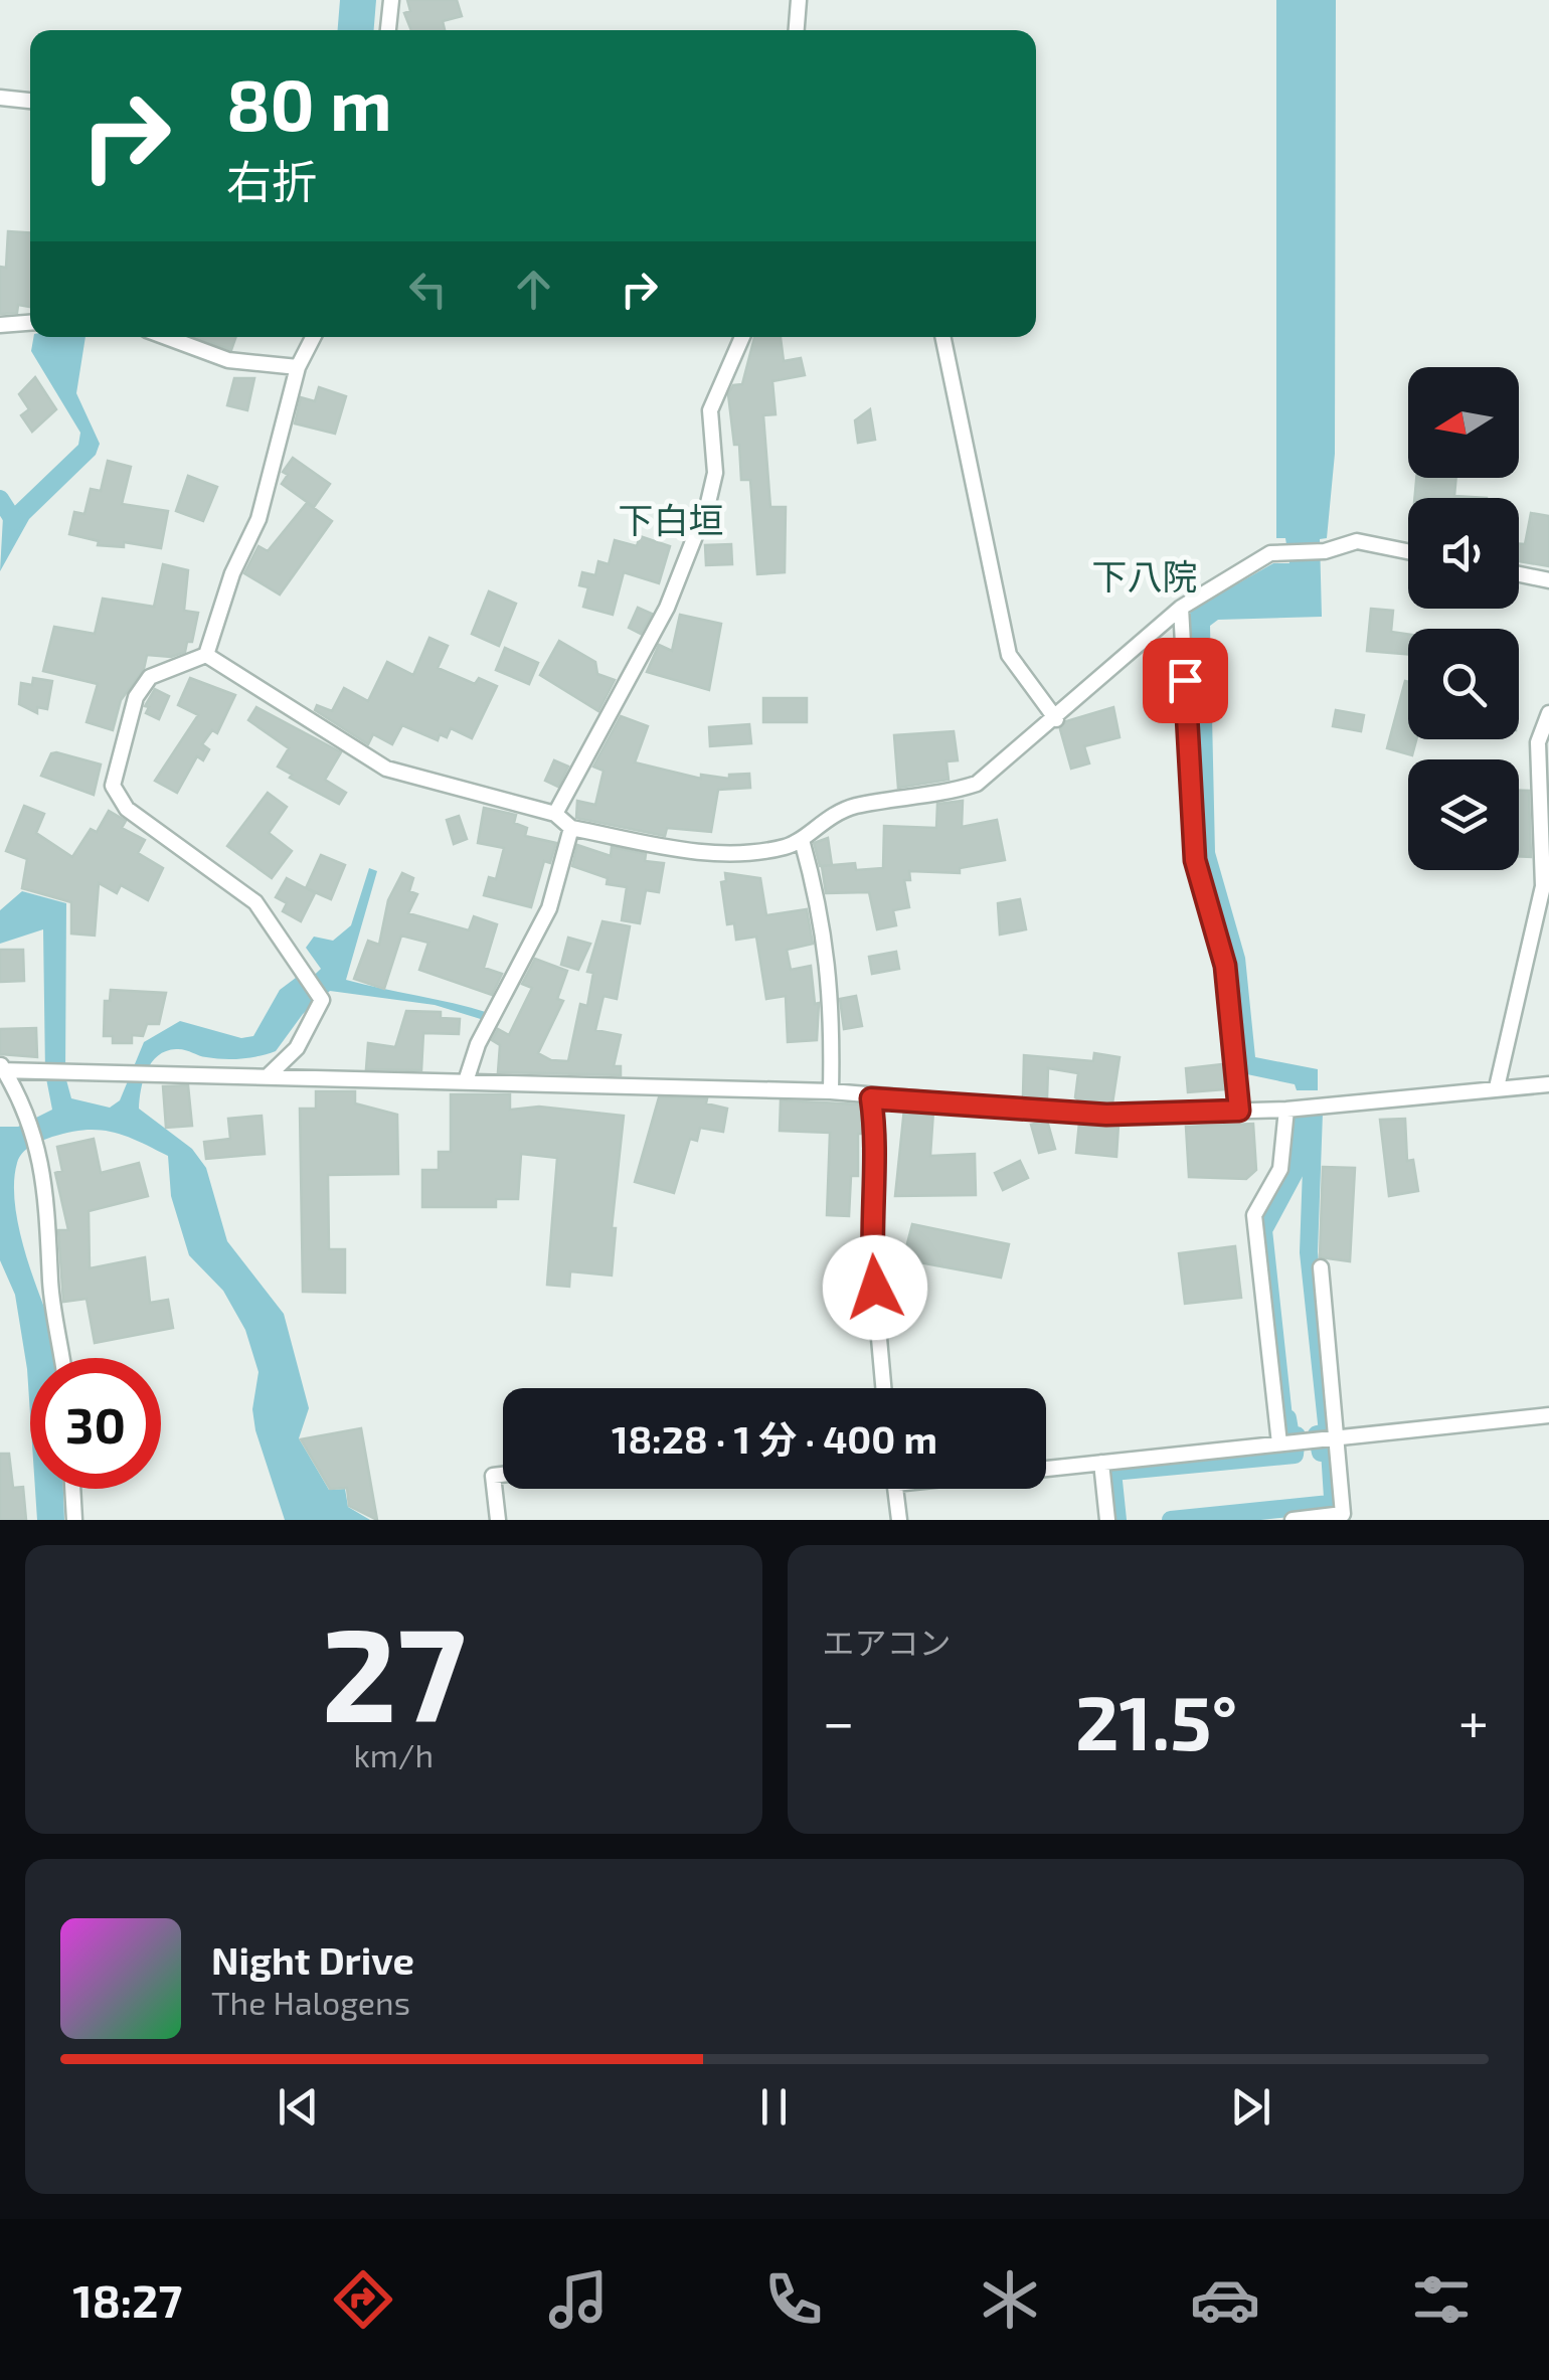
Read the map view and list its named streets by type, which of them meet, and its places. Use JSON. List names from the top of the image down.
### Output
{
  "districts": ["下白垣", "下八院"],
  "north": "left",
  "page": {
    "turn": ["80 m", "右折"],
    "limit": "30",
    "trip": "18:28 · 1 分 · 400 m",
    "tile": [
      ["27", "km/h"],
      "エアコン"
    ],
    "heat": ["−", "21.5°", "+"],
    "song": ["Night Drive", "The Halogens"],
    "tabs": "18:27"
  }
}
